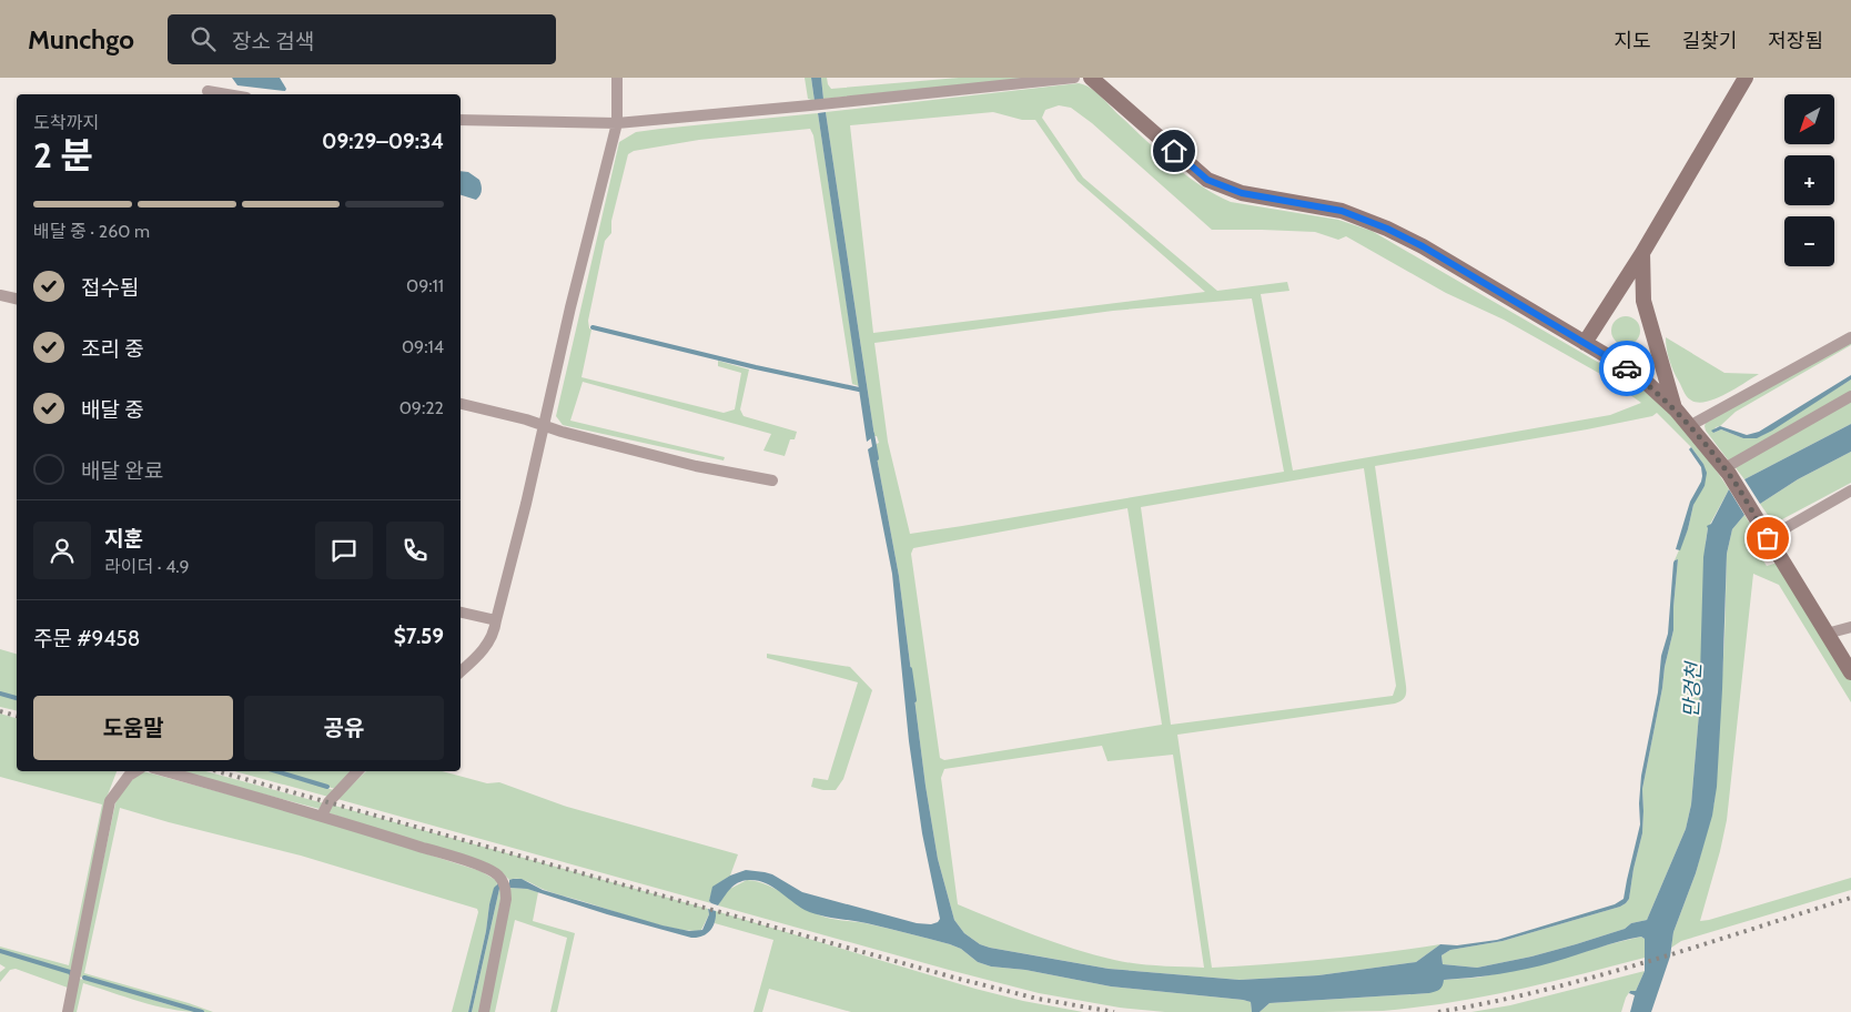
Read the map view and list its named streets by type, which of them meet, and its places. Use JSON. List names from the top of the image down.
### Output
{
  "water": ["만겅천"],
  "north": "bottom left",
  "page": {
    "header": "Munchgo",
    "search": "장소 검색",
    "nav": ["지도", "길찾기", "저장됨"],
    "map_buttons": ["+", "−"],
    "heading": ["2 분", "도착까지", "09:29–09:34"],
    "panel": [
      "지훈",
      "라이더 · 4.9",
      "주문 #9458",
      "$7.59"
    ],
    "bar": "배달 중 · 260 m",
    "list": [
      ["접수됨", "09:11"],
      ["조리 중", "09:14"],
      ["배달 중", "09:22"],
      "배달 완료"
    ],
    "buttons": ["도움말", "공유"]
  }
}
